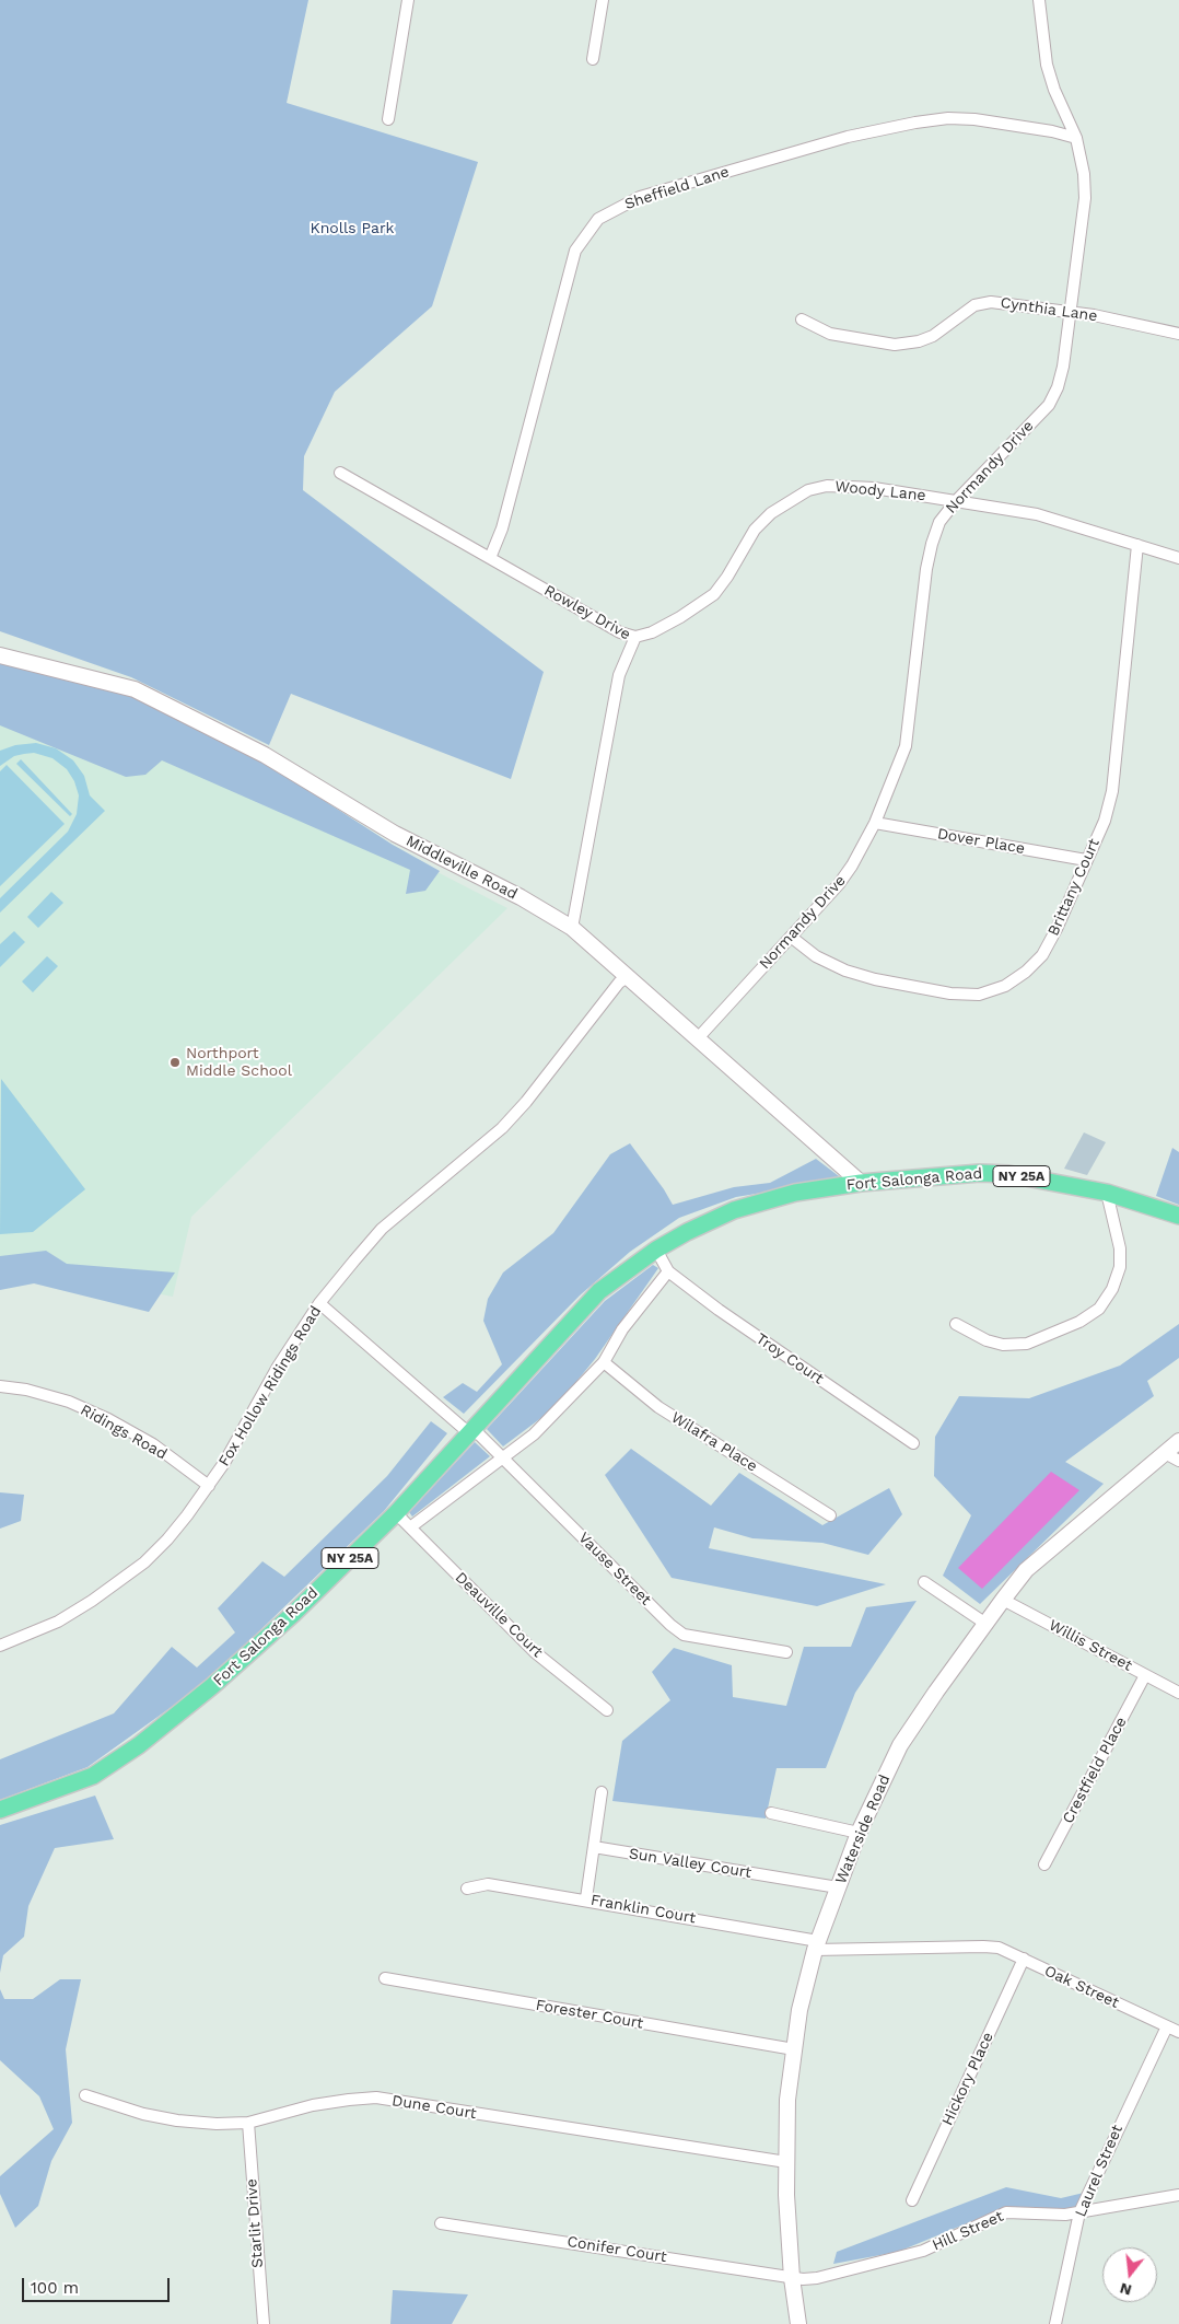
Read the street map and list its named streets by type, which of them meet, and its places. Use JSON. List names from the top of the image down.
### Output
{
  "streets": {
    "main road": ["NY 25A", "Fort Salonga Road"],
    "street": [
      "Sheffield Lane",
      "Cynthia Lane",
      "Normandy Drive",
      "Woody Lane",
      "Rowley Drive",
      "Dover Place",
      "Middleville Road",
      "Brittany Court",
      "Troy Court",
      "Fox Hollow Ridings Road",
      "Ridings Road",
      "Wilafra Place",
      "Vause Street",
      "Deauville Court",
      "Willis Street",
      "Crestfield Place",
      "Waterside Road",
      "Sun Valley Court",
      "Franklin Court",
      "Oak Street",
      "Forester Court",
      "Hickory Place",
      "Dune Court",
      "Laurel Street",
      "Starlit Drive",
      "Hill Street",
      "Conifer Court"
    ]
  },
  "crossings": [
    ["Sheffield Lane", "Normandy Drive"],
    ["Sheffield Lane", "Rowley Drive"],
    ["Cynthia Lane", "Normandy Drive"],
    ["Normandy Drive", "Woody Lane"],
    ["Normandy Drive", "Dover Place"],
    ["Normandy Drive", "Middleville Road"],
    ["Normandy Drive", "Brittany Court"],
    ["Woody Lane", "Rowley Drive"],
    ["Woody Lane", "Brittany Court"],
    ["Rowley Drive", "Middleville Road"],
    ["Dover Place", "Brittany Court"],
    ["Middleville Road", "Fort Salonga Road"],
    ["Middleville Road", "Fox Hollow Ridings Road"],
    ["Fort Salonga Road", "Vause Street"],
    ["Fort Salonga Road", "Deauville Court"],
    ["Fox Hollow Ridings Road", "Ridings Road"],
    ["Fox Hollow Ridings Road", "Vause Street"],
    ["Willis Street", "Crestfield Place"],
    ["Willis Street", "Waterside Road"],
    ["Waterside Road", "Sun Valley Court"],
    ["Waterside Road", "Franklin Court"],
    ["Waterside Road", "Forester Court"],
    ["Waterside Road", "Dune Court"],
    ["Waterside Road", "Hill Street"],
    ["Waterside Road", "Conifer Court"],
    ["Franklin Court", "Oak Street"],
    ["Oak Street", "Hickory Place"],
    ["Oak Street", "Laurel Street"],
    ["Dune Court", "Starlit Drive"],
    ["Laurel Street", "Hill Street"],
    ["Hill Street", "Conifer Court"]
  ],
  "parks": ["Knolls Park"],
  "places": ["Northport Middle School"],
  "scale_bar": "100 m",
  "north": "bottom"
}
